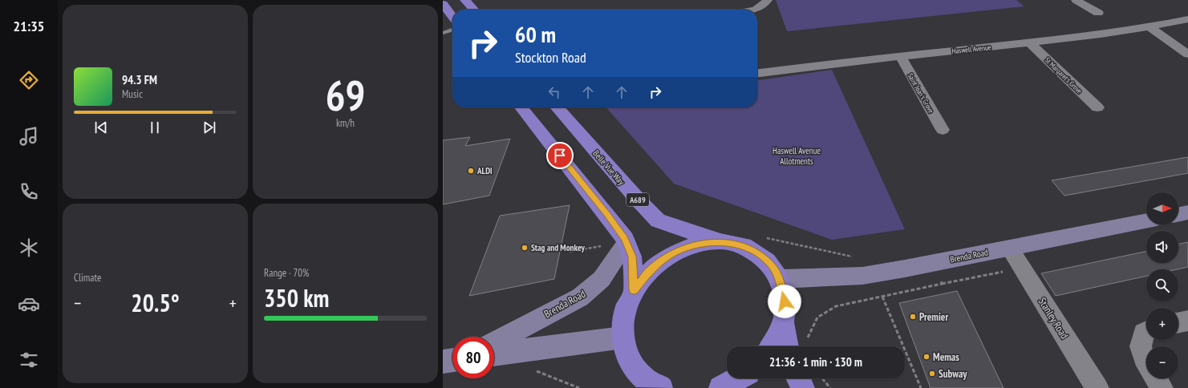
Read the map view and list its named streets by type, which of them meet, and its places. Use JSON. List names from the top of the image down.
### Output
{
  "streets": {
    "highway": ["Belle Vue Way", "A689"],
    "main road": ["Brenda Road"],
    "street": [
      "Haswell Avenue",
      "St Margaret's Grove",
      "Saint Joan's Grove",
      "Stanley Road"
    ]
  },
  "crossings": [
    ["Haswell Avenue", "St Margaret's Grove"],
    ["Haswell Avenue", "Saint Joan's Grove"],
    ["Belle Vue Way", "A689"],
    ["A689", "Brenda Road"],
    ["Brenda Road", "Stanley Road"]
  ],
  "parks": ["Haswell Avenue Allotments"],
  "places": [
    "ALDI",
    "Stag and Monkey",
    "Premier",
    "Memas",
    "Subway"
  ],
  "north": "right",
  "page": {
    "tabs": "21:35",
    "tile": [
      ["69", "km/h"],
      "Climate",
      ["Range · 70%", "350 km"]
    ],
    "turn": ["60 m", "Stockton Road"],
    "song": ["94.3 FM", "Music"],
    "map_buttons": ["+", "−"],
    "heat": ["−", "20.5°", "+"],
    "limit": "80",
    "trip": "21:36 · 1 min · 130 m"
  }
}
